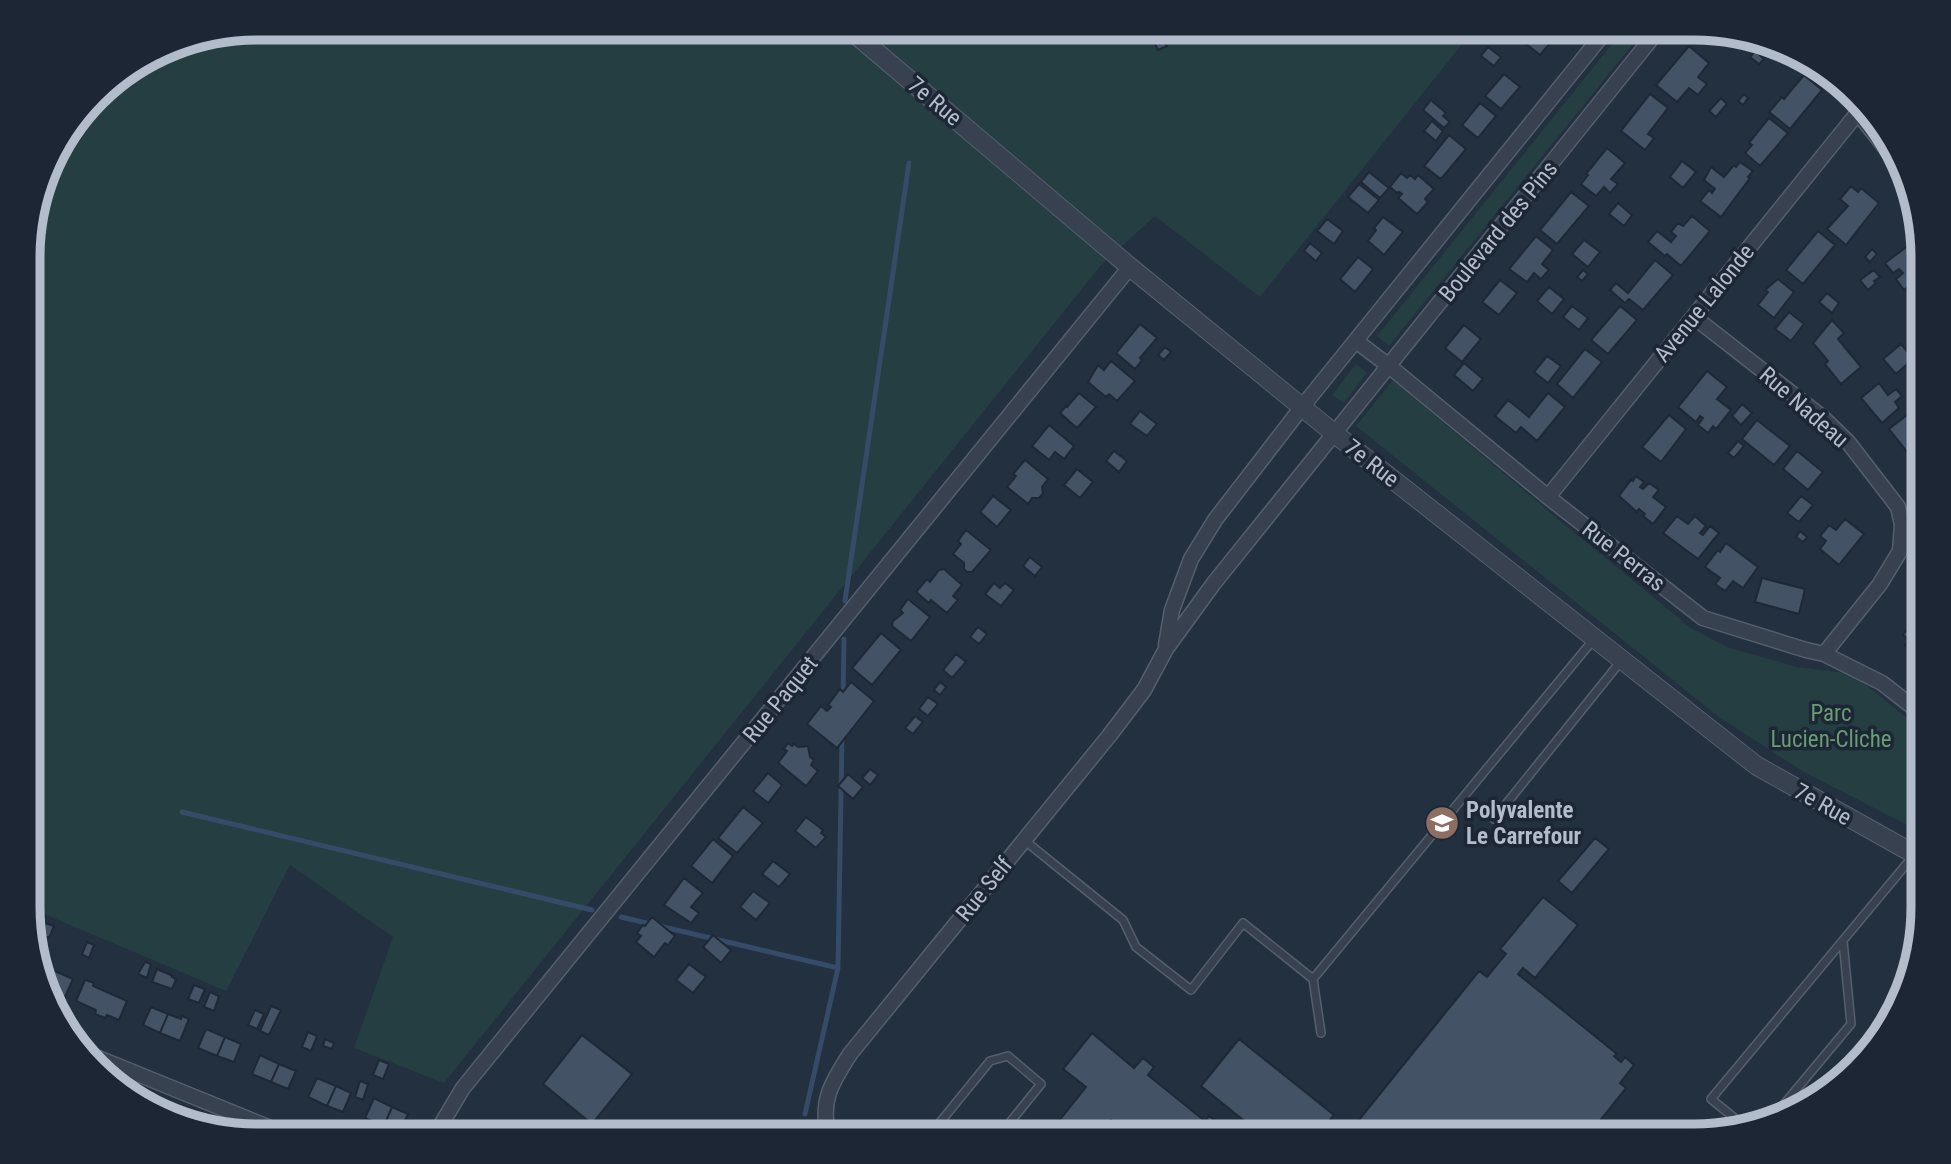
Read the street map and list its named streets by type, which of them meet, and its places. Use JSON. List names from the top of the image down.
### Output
{
  "streets": {
    "street": [
      "7e Rue",
      "Boulevard des Pins",
      "Avenue Lalonde",
      "Rue Nadeau",
      "Rue Perras",
      "Rue Paquet",
      "Rue Self"
    ]
  },
  "crossings": [
    ["7e Rue", "Boulevard des Pins"],
    ["7e Rue", "Rue Paquet"],
    ["7e Rue", "Rue Self"],
    ["Boulevard des Pins", "Rue Perras"],
    ["Boulevard des Pins", "Rue Self"],
    ["Avenue Lalonde", "Rue Nadeau"],
    ["Avenue Lalonde", "Rue Perras"],
    ["Rue Nadeau", "Rue Perras"]
  ],
  "parks": ["Parc Lucien-Cliche"],
  "places": {
    "school or university": ["Polyvalente Le Carrefour"]
  }
}
